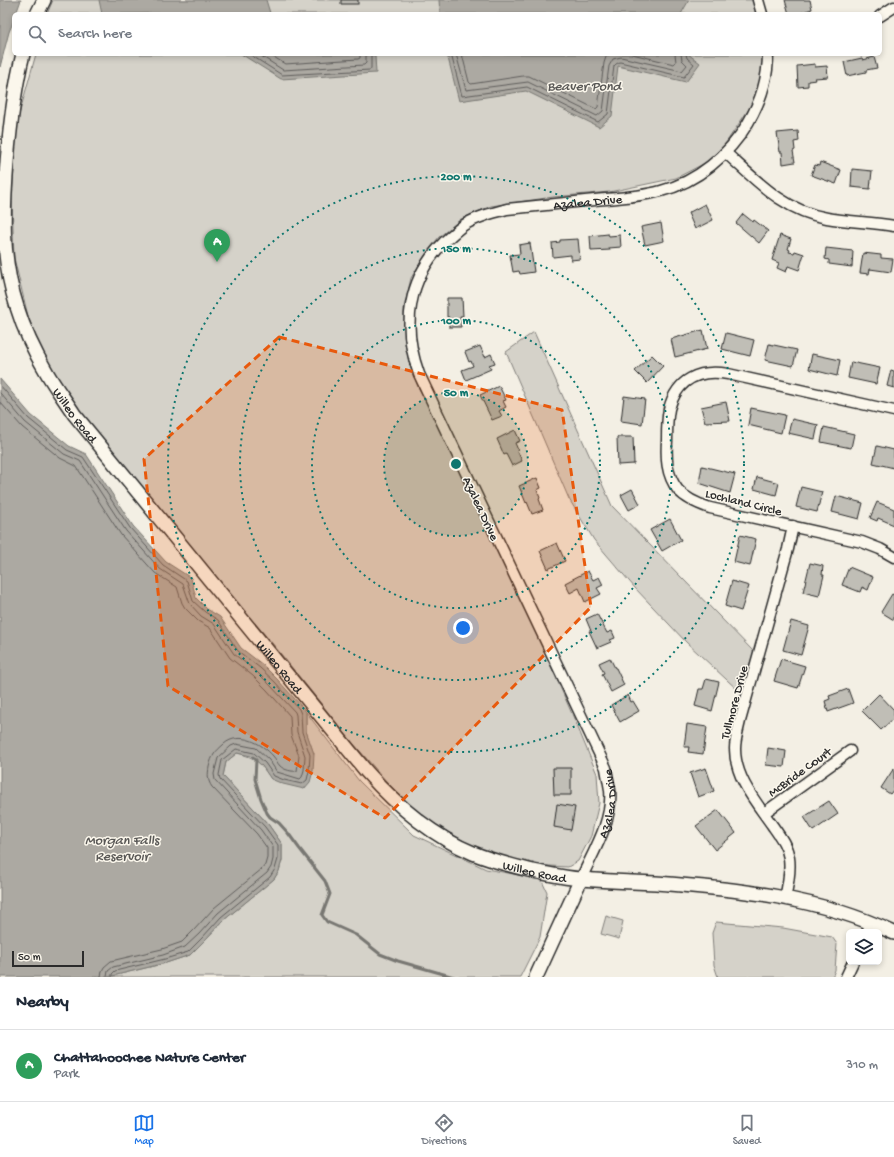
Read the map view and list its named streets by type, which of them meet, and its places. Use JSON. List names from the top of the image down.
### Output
{
  "streets": {
    "street": [
      "Azalea Drive",
      "Willeo Road",
      "Lochland Circle",
      "Tullmore Drive",
      "McBride Court"
    ]
  },
  "crossings": [
    ["Azalea Drive", "Willeo Road"],
    ["Willeo Road", "Tullmore Drive"],
    ["Lochland Circle", "Tullmore Drive"],
    ["Tullmore Drive", "McBride Court"]
  ],
  "water": ["Beaver Pond", "Morgan Falls Reservoir"],
  "scale_bar": "50 m",
  "page": {
    "search": "Search here",
    "pins": "A",
    "scale": "50 m",
    "heading": "Nearby",
    "list": [
      {
        "mark": "A",
        "name": "Chattahoochee Nature Center",
        "note": "Park",
        "value": "310 m"
      }
    ],
    "nav": ["Map", "Directions", "Saved"]
  },
  "rings": [
    "200 m",
    "150 m",
    "100 m",
    "50 m"
  ]
}
